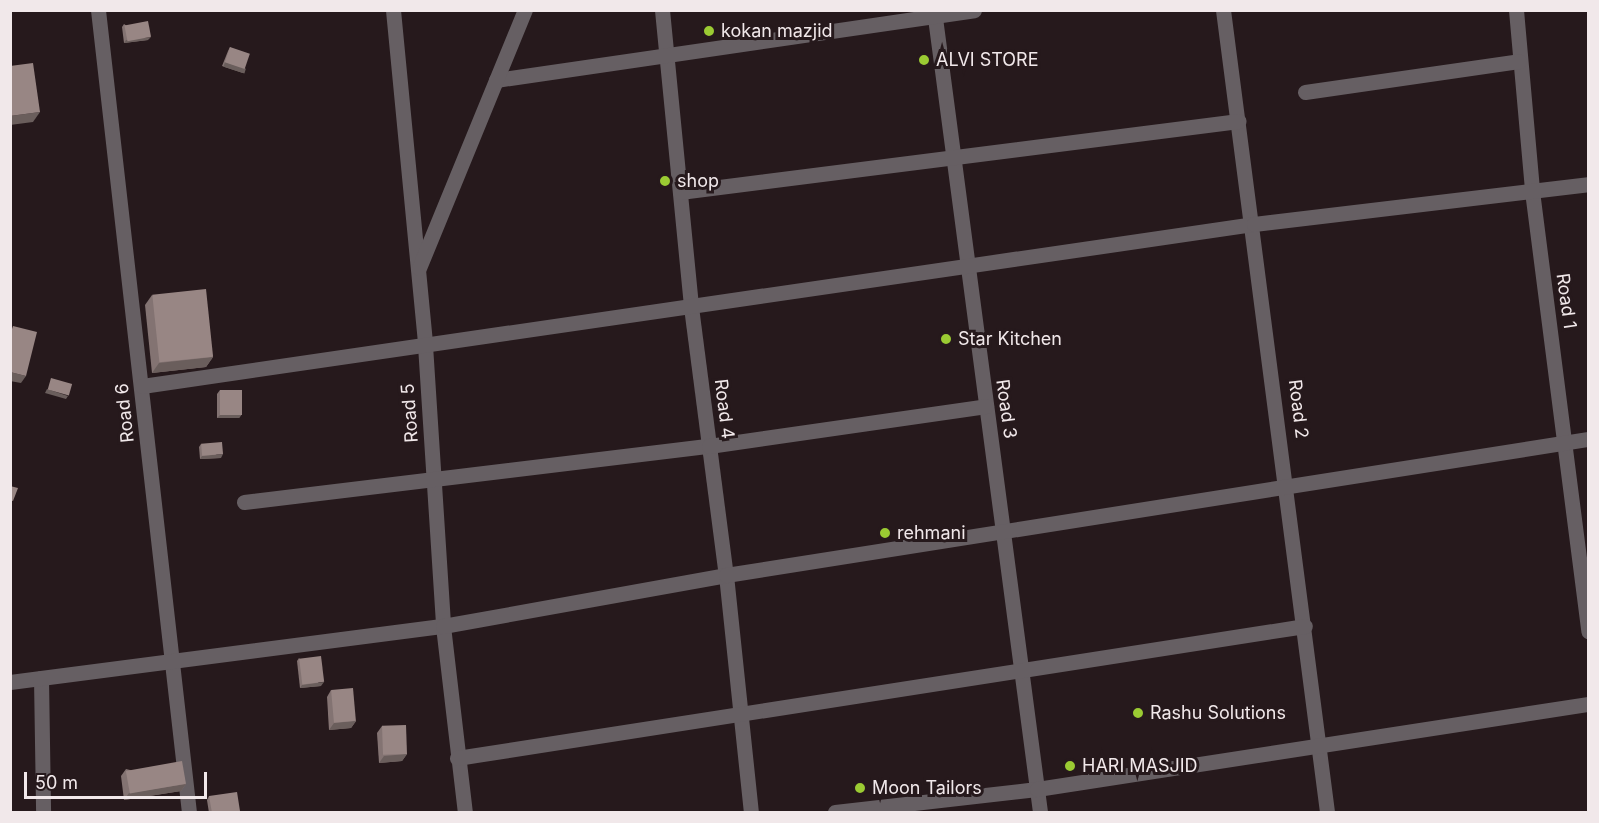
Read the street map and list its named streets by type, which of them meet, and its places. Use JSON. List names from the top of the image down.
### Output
{
  "streets": {
    "street": [
      "Road 1",
      "Road 4",
      "Road 3",
      "Road 2",
      "Road 6",
      "Road 5"
    ]
  },
  "places": [
    "kokan mazjid",
    "ALVI STORE",
    "shop",
    "Star Kitchen",
    "rehmani",
    "Rashu Solutions",
    "HARI MASJID",
    "Moon Tailors"
  ],
  "scale_bar": "50 m"
}
